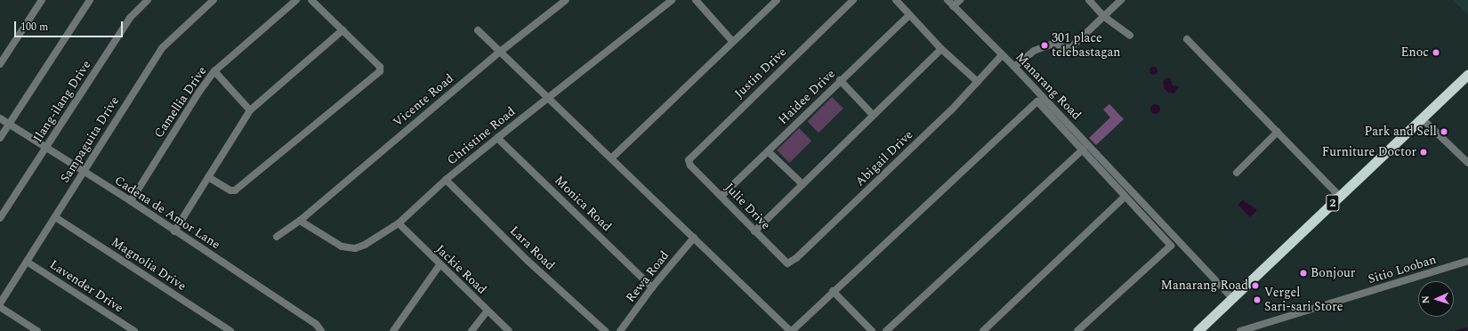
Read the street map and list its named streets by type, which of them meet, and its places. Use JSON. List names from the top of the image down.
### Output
{
  "streets": {
    "highway": ["2"],
    "street": [
      "Justin Drive",
      "Manarang Road",
      "Haidee Drive",
      "Vicente Road",
      "Ilang-ilang Drive",
      "Camellia Drive",
      "Christine Road",
      "Sampaguita Drive",
      "Abigail Drive",
      "Monica Road",
      "Julie Drive",
      "Cadena de Amor Lane",
      "Lara Road",
      "Magnolia Drive",
      "Jackie Road",
      "Sitio Looban",
      "Rewa Road",
      "Lavender Drive"
    ]
  },
  "crossings": [
    ["Justin Drive", "Julie Drive"],
    ["Manarang Road", "Abigail Drive"],
    ["Manarang Road", "2"],
    ["Haidee Drive", "Julie Drive"],
    ["Vicente Road", "Christine Road"],
    ["Ilang-ilang Drive", "Cadena de Amor Lane"],
    ["Camellia Drive", "Cadena de Amor Lane"],
    ["Christine Road", "Monica Road"],
    ["Christine Road", "Lara Road"],
    ["Christine Road", "Jackie Road"],
    ["Sampaguita Drive", "Cadena de Amor Lane"],
    ["Sampaguita Drive", "Magnolia Drive"],
    ["Sampaguita Drive", "Lavender Drive"],
    ["Abigail Drive", "Julie Drive"],
    ["Monica Road", "Rewa Road"]
  ],
  "places": [
    "301 place telebastagan",
    "Enoc",
    "Park and Sell",
    "Furniture Doctor",
    "Bonjour",
    "Manarang Road",
    "Vergel Sari-sari Store"
  ],
  "scale_bar": "100 m",
  "north": "left"
}
